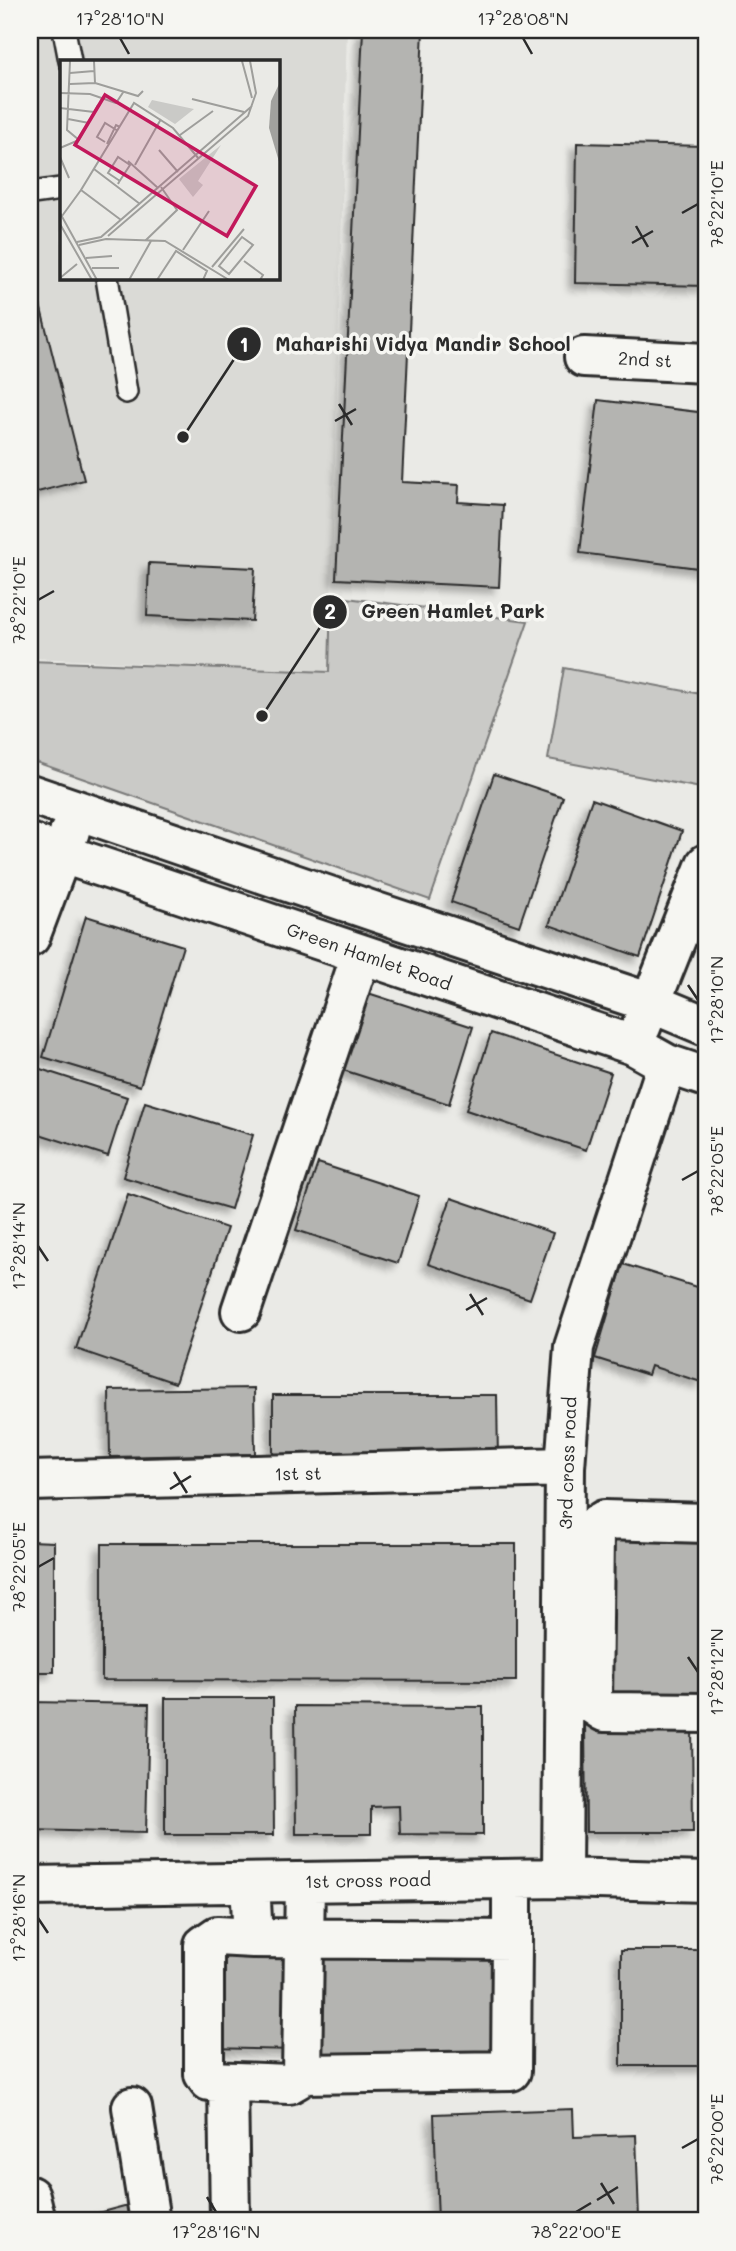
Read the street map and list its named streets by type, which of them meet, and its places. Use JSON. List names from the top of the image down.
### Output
{
  "streets": {
    "street": [
      "2nd st",
      "Green Hamlet Road",
      "3rd cross road",
      "1st st",
      "1st cross road"
    ]
  },
  "crossings": [
    ["Green Hamlet Road", "3rd cross road"],
    ["3rd cross road", "1st st"],
    ["3rd cross road", "1st cross road"]
  ],
  "places": ["Maharishi Vidya Mandir School", "Green Hamlet Park"],
  "coordinates": [
    "17°28'10\"N",
    "17°28'08\"N",
    "78°22'10\"E",
    "78°22'05\"E",
    "17°28'14\"N",
    "17°28'12\"N",
    "17°28'16\"N",
    "78°22'00\"E"
  ]
}
